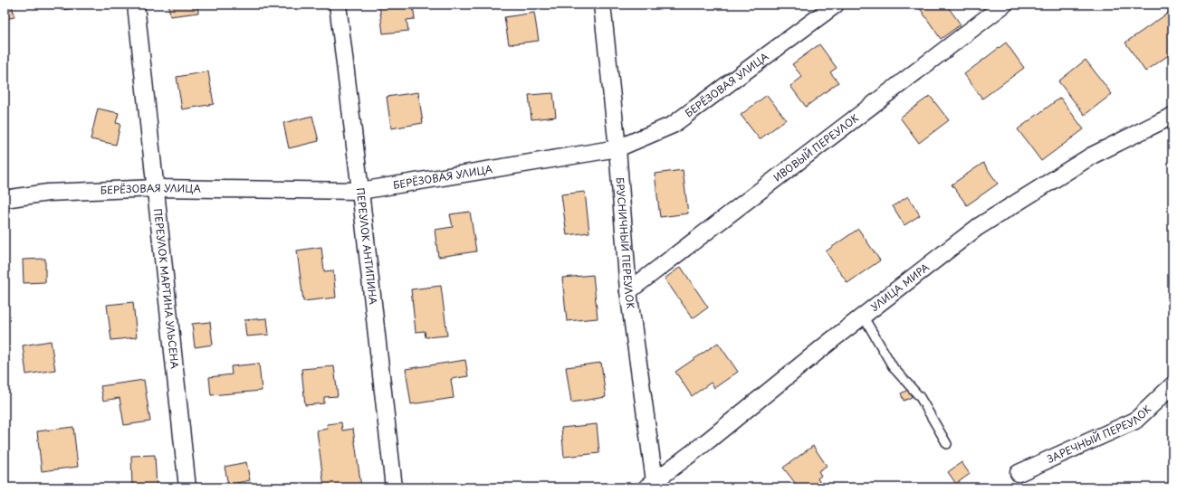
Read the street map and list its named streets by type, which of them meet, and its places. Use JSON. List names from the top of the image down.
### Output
{
  "streets": {
    "street": [
      "БЕРЁЗОВАЯ УЛИЦА",
      "ИВОВЫЙ ПЕРЕУЛОК",
      "БРУСНИЧНЫЙ ПЕРЕУЛОК",
      "ПЕРЕУЛОК АНТИПИНА",
      "УЛИЦА МИРА",
      "ПЕРЕУЛОК МАРТИНА УЛЬСЕНА",
      "ЗАРЕЧНЫЙ ПЕРЕУЛОК"
    ]
  },
  "crossings": [
    ["БЕРЁЗОВАЯ УЛИЦА", "БРУСНИЧНЫЙ ПЕРЕУЛОК"],
    ["БЕРЁЗОВАЯ УЛИЦА", "ПЕРЕУЛОК АНТИПИНА"],
    ["БЕРЁЗОВАЯ УЛИЦА", "ПЕРЕУЛОК МАРТИНА УЛЬСЕНА"],
    ["ИВОВЫЙ ПЕРЕУЛОК", "БРУСНИЧНЫЙ ПЕРЕУЛОК"],
    ["БРУСНИЧНЫЙ ПЕРЕУЛОК", "УЛИЦА МИРА"]
  ]
}
